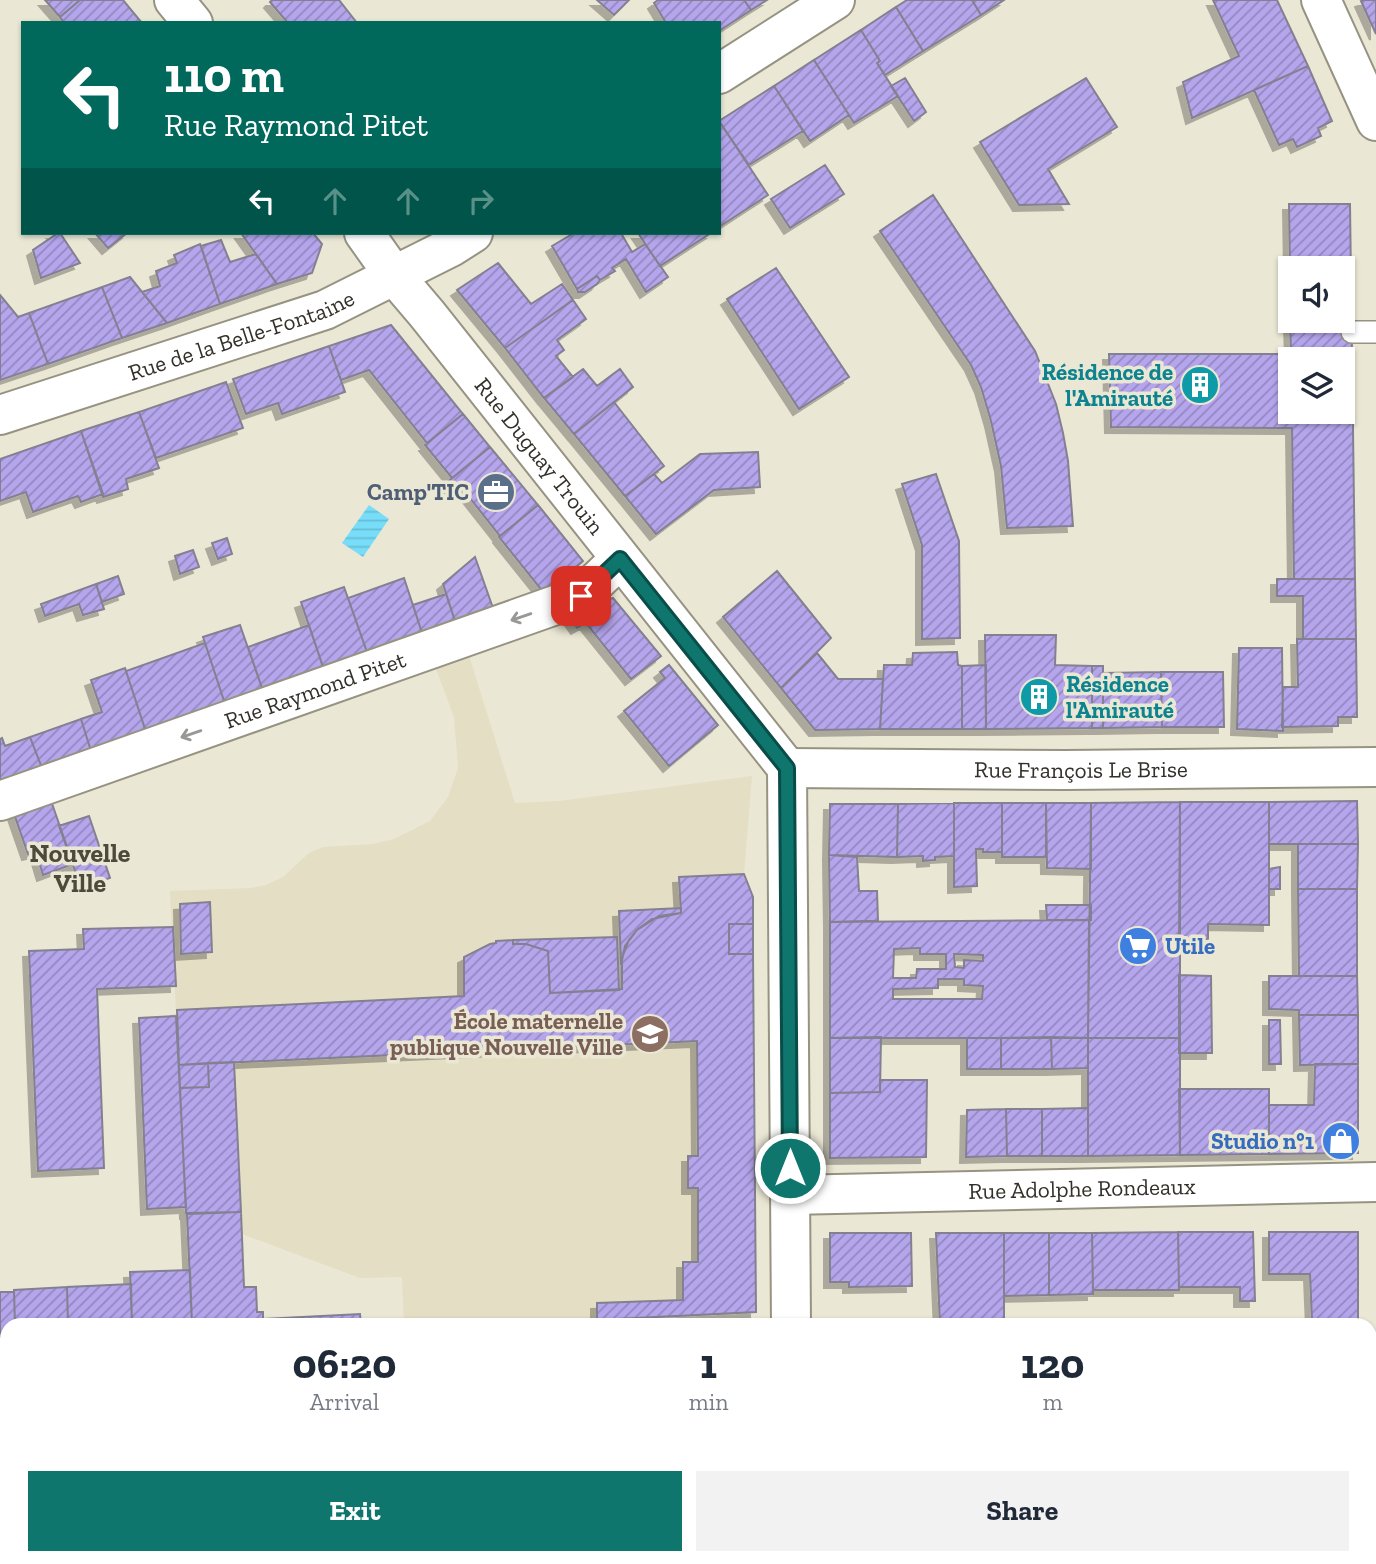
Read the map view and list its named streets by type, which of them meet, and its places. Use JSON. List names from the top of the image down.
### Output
{
  "streets": {
    "street": [
      "Rue de la Belle-Fontaine",
      "Rue Duguay Trouin",
      "Rue Raymond Pitet",
      "Rue François Le Brise",
      "Rue Adolphe Rondeaux"
    ]
  },
  "crossings": [
    ["Rue de la Belle-Fontaine", "Rue Duguay Trouin"],
    ["Rue Duguay Trouin", "Rue Raymond Pitet"],
    ["Rue Duguay Trouin", "Rue François Le Brise"]
  ],
  "one_way": ["Rue Raymond Pitet"],
  "districts": ["Nouvelle Ville"],
  "places": {
    "building": ["Résidence de l'Amirauté", "Résidence l'Amirauté"],
    "office": ["Camp'TIC"],
    "supermarket": ["Utile"],
    "school or university": ["École maternelle publique Nouvelle Ville"],
    "shop": ["Studio n°1"]
  },
  "page": {
    "turn": ["110 m", "Rue Raymond Pitet"],
    "eta": [
      "06:20",
      "Arrival",
      "1",
      "min",
      "120",
      "m"
    ],
    "buttons": ["Exit", "Share"]
  }
}
